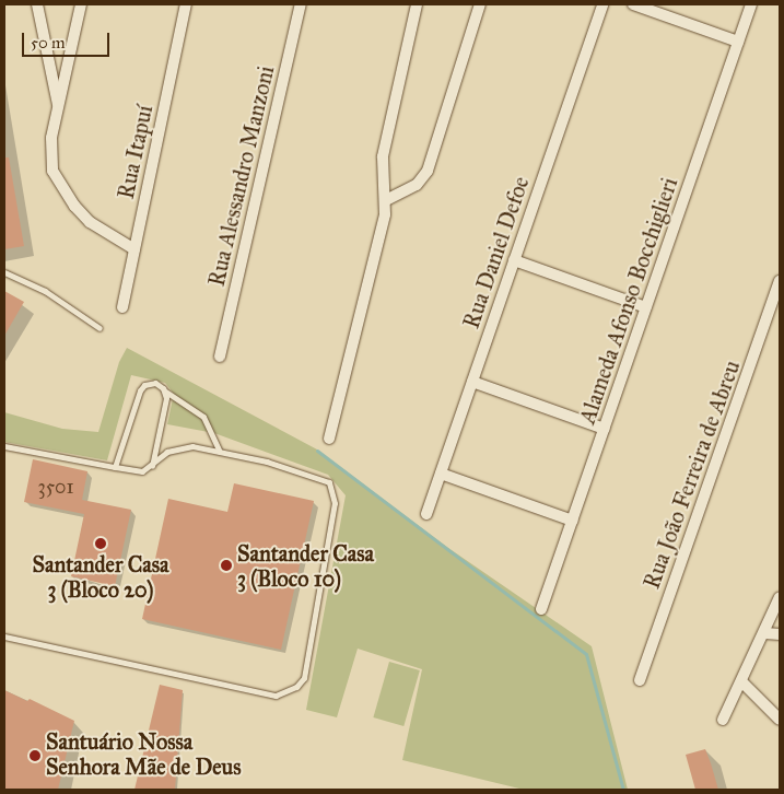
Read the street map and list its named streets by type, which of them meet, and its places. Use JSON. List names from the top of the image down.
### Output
{
  "streets": {
    "street": [
      "Rua Itapuí",
      "Rua Alessandro Manzoni",
      "Rua Daniel Defoe",
      "Alameda Afonso Bocchiglieri",
      "Rua João Ferreira de Abreu"
    ]
  },
  "places": ["Santander Casa 3 (Bloco 20)", "Santander Casa 3 (Bloco 10)", "Santuário Nossa Senhora Mãe de Deus"],
  "house_numbers": ["3501"],
  "scale_bar": "50 m"
}
